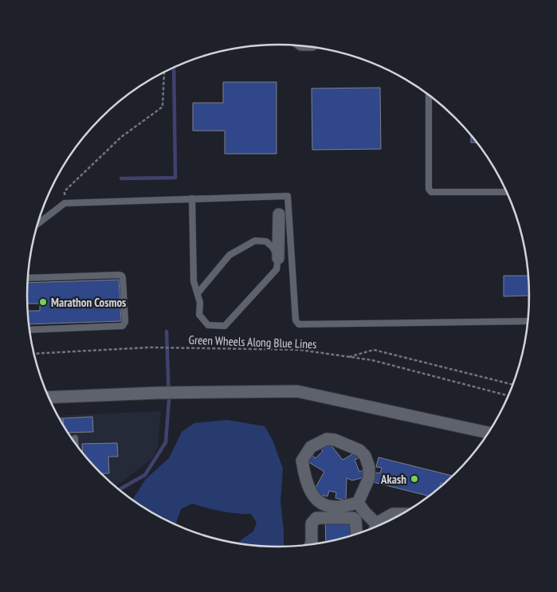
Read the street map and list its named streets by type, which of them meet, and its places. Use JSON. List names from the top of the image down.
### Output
{
  "streets": {
    "path": ["Green Wheels Along Blue Lines"]
  },
  "places": ["Marathon Cosmos", "Akash"]
}
